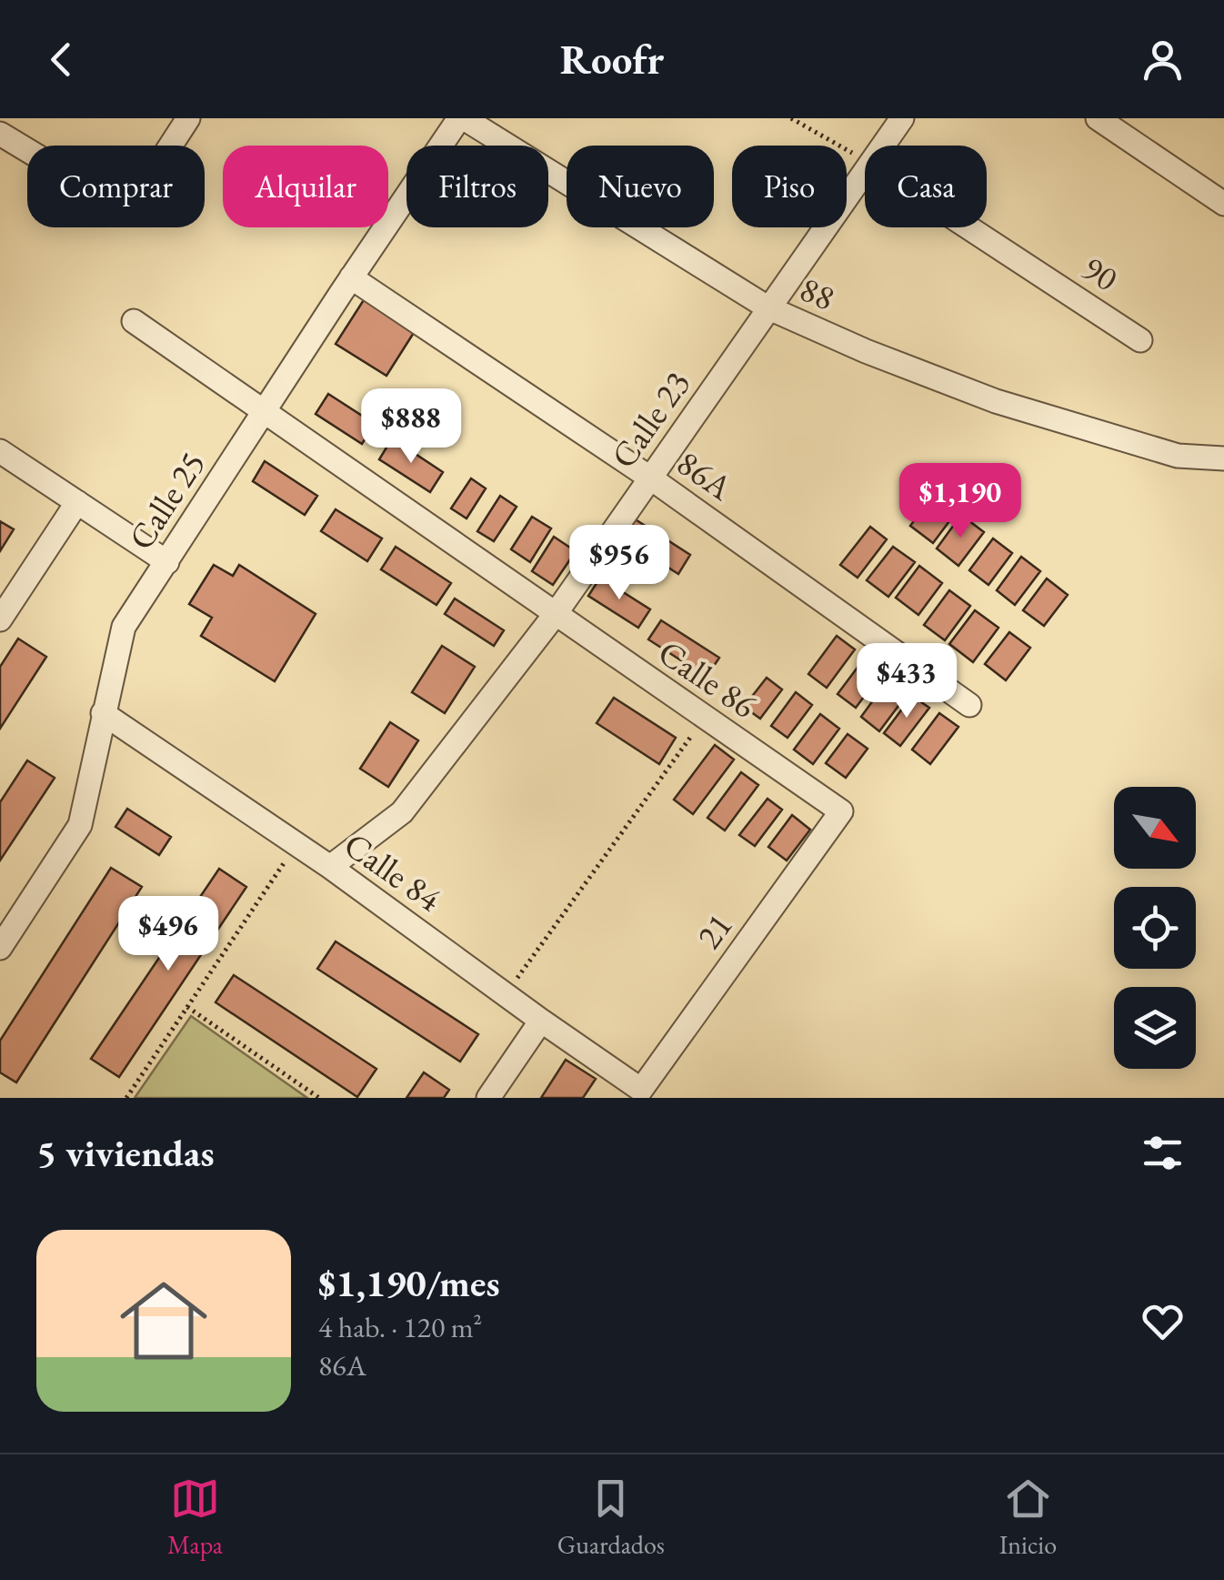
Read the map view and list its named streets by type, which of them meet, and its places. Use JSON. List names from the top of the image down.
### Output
{
  "streets": {
    "street": [
      "90",
      "88",
      "Calle 23",
      "86A",
      "Calle 25",
      "Calle 86",
      "Calle 84",
      "21"
    ]
  },
  "crossings": [
    ["88", "Calle 23"],
    ["88", "Calle 25"],
    ["Calle 23", "86A"],
    ["Calle 23", "Calle 86"],
    ["Calle 23", "Calle 84"],
    ["86A", "Calle 25"],
    ["Calle 25", "Calle 86"],
    ["Calle 25", "Calle 84"],
    ["Calle 86", "21"],
    ["Calle 84", "21"]
  ],
  "north": "bottom right",
  "page": {
    "header": "Roofr",
    "chip": [
      "Comprar",
      "Alquilar",
      "Filtros",
      "Nuevo",
      "Piso",
      "Casa"
    ],
    "price": [
      "$888",
      "$1,190",
      "$956",
      "$433",
      "$496"
    ],
    "heading": "5 viviendas",
    "list": [
      {
        "name": "$1,190/mes",
        "note": "4 hab. · 120 m² · 86A"
      }
    ],
    "tabs": ["Mapa", "Guardados", "Inicio"]
  }
}
